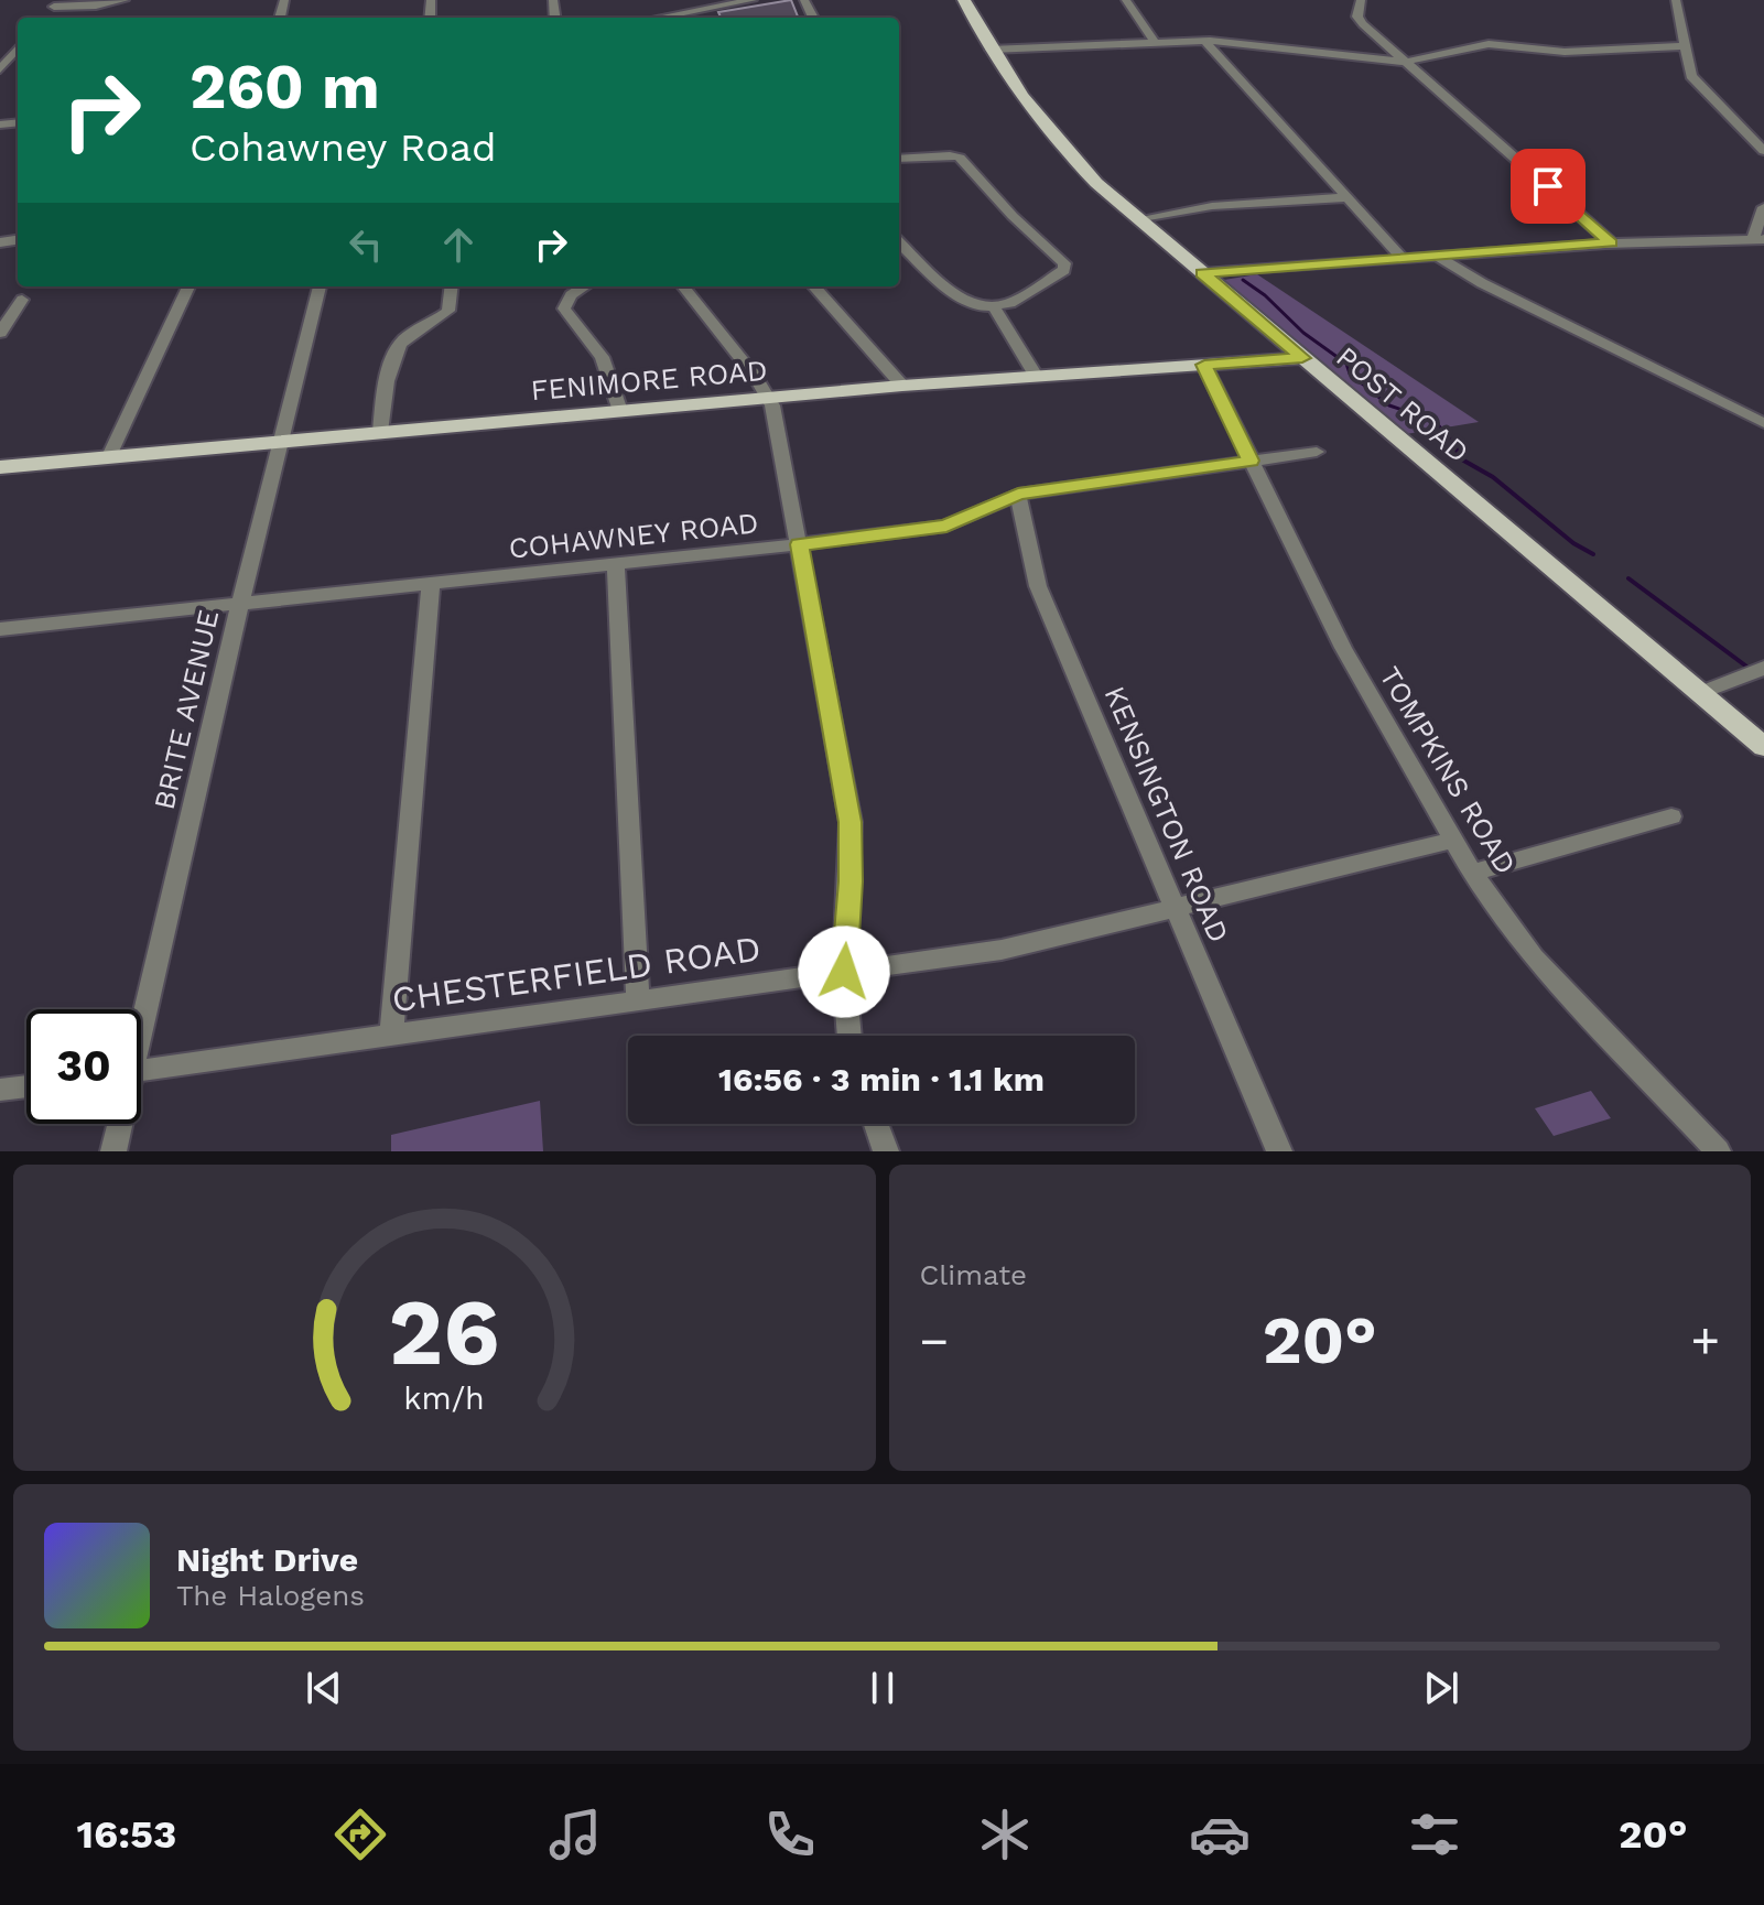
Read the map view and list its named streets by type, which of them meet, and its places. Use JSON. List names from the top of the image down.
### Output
{
  "streets": {
    "main road": ["FENIMORE ROAD", "POST ROAD"],
    "street": [
      "COHAWNEY ROAD",
      "BRITE AVENUE",
      "TOMPKINS ROAD",
      "KENSINGTON ROAD",
      "CHESTERFIELD ROAD"
    ]
  },
  "crossings": [
    ["FENIMORE ROAD", "POST ROAD"],
    ["FENIMORE ROAD", "BRITE AVENUE"],
    ["FENIMORE ROAD", "TOMPKINS ROAD"],
    ["COHAWNEY ROAD", "BRITE AVENUE"],
    ["COHAWNEY ROAD", "TOMPKINS ROAD"],
    ["COHAWNEY ROAD", "KENSINGTON ROAD"],
    ["TOMPKINS ROAD", "CHESTERFIELD ROAD"],
    ["KENSINGTON ROAD", "CHESTERFIELD ROAD"]
  ],
  "page": {
    "turn": ["260 m", "Cohawney Road"],
    "limit": "30",
    "trip": "16:56 · 3 min · 1.1 km",
    "tile": "Climate",
    "heat": ["−", "20°", "+"],
    "song": ["Night Drive", "The Halogens"],
    "tabs": ["16:53", "20°"],
    "gauge": ["26", "km/h"]
  }
}
